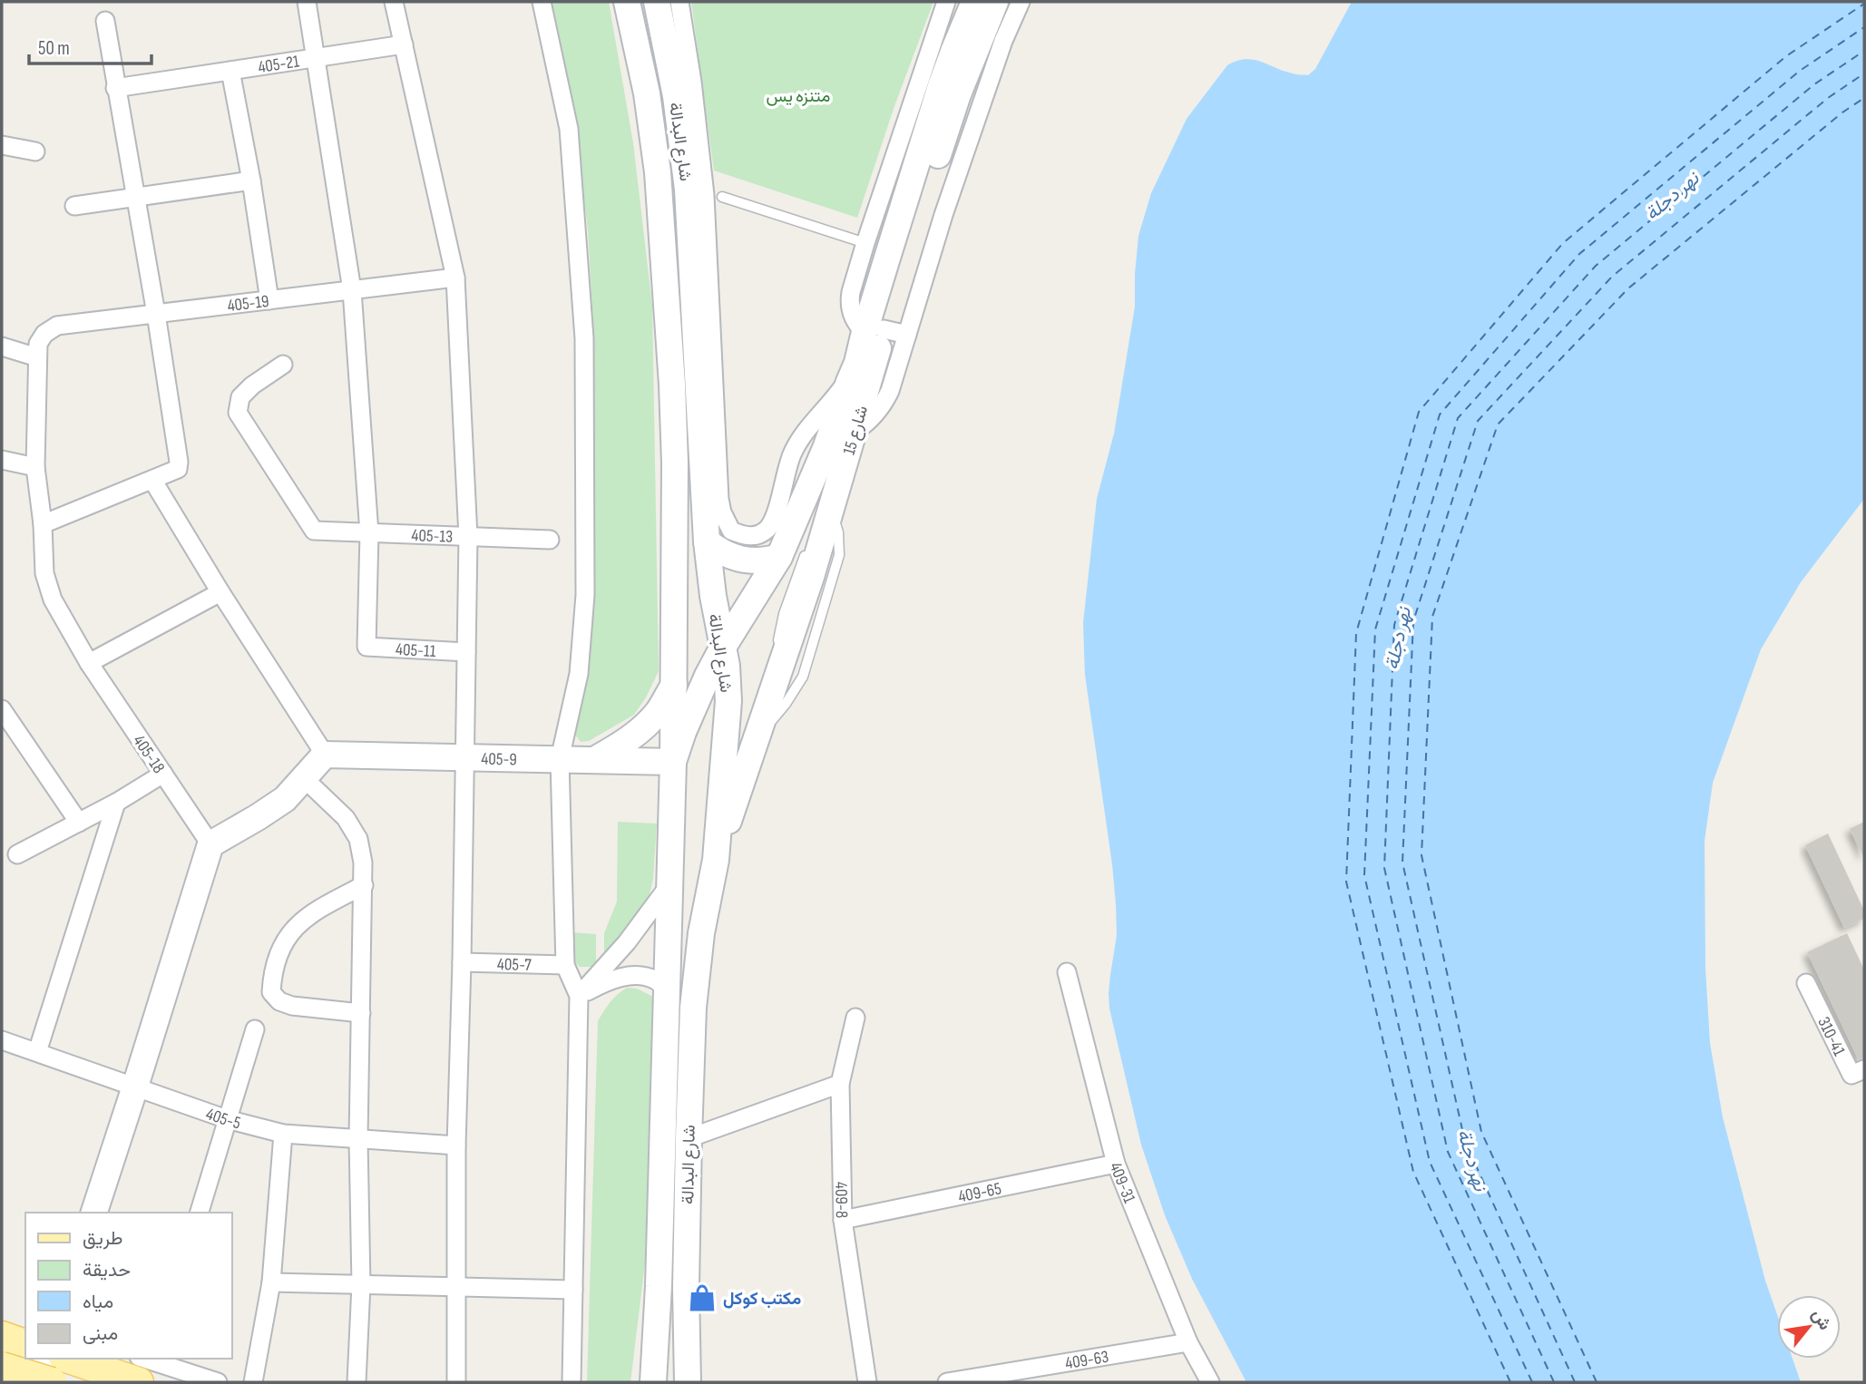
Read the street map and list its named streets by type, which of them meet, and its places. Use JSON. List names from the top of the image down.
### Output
{
  "streets": {
    "main road": ["شارع البدالة", "شارع 15", "405-9"],
    "street": [
      "405-21",
      "405-19",
      "405-13",
      "405-11",
      "405-18",
      "405-7",
      "310-41",
      "405-5",
      "409-31",
      "409-65",
      "409-8",
      "409-63"
    ]
  },
  "crossings": [
    ["شارع البدالة", "شارع 15"],
    ["شارع البدالة", "405-9"],
    ["405-19", "405-18"],
    ["شارع 15", "405-9"],
    ["405-13", "405-11"],
    ["409-31", "409-65"],
    ["409-31", "409-63"],
    ["409-65", "409-8"]
  ],
  "water": ["نهر دجلة"],
  "parks": ["متنزه يس"],
  "places": {
    "shop": ["مكتب كوكل"]
  },
  "legend": [
    "طريق",
    "حديقة",
    "مياه",
    "مبنى"
  ],
  "scale_bar": "50 m",
  "north": "top right"
}
